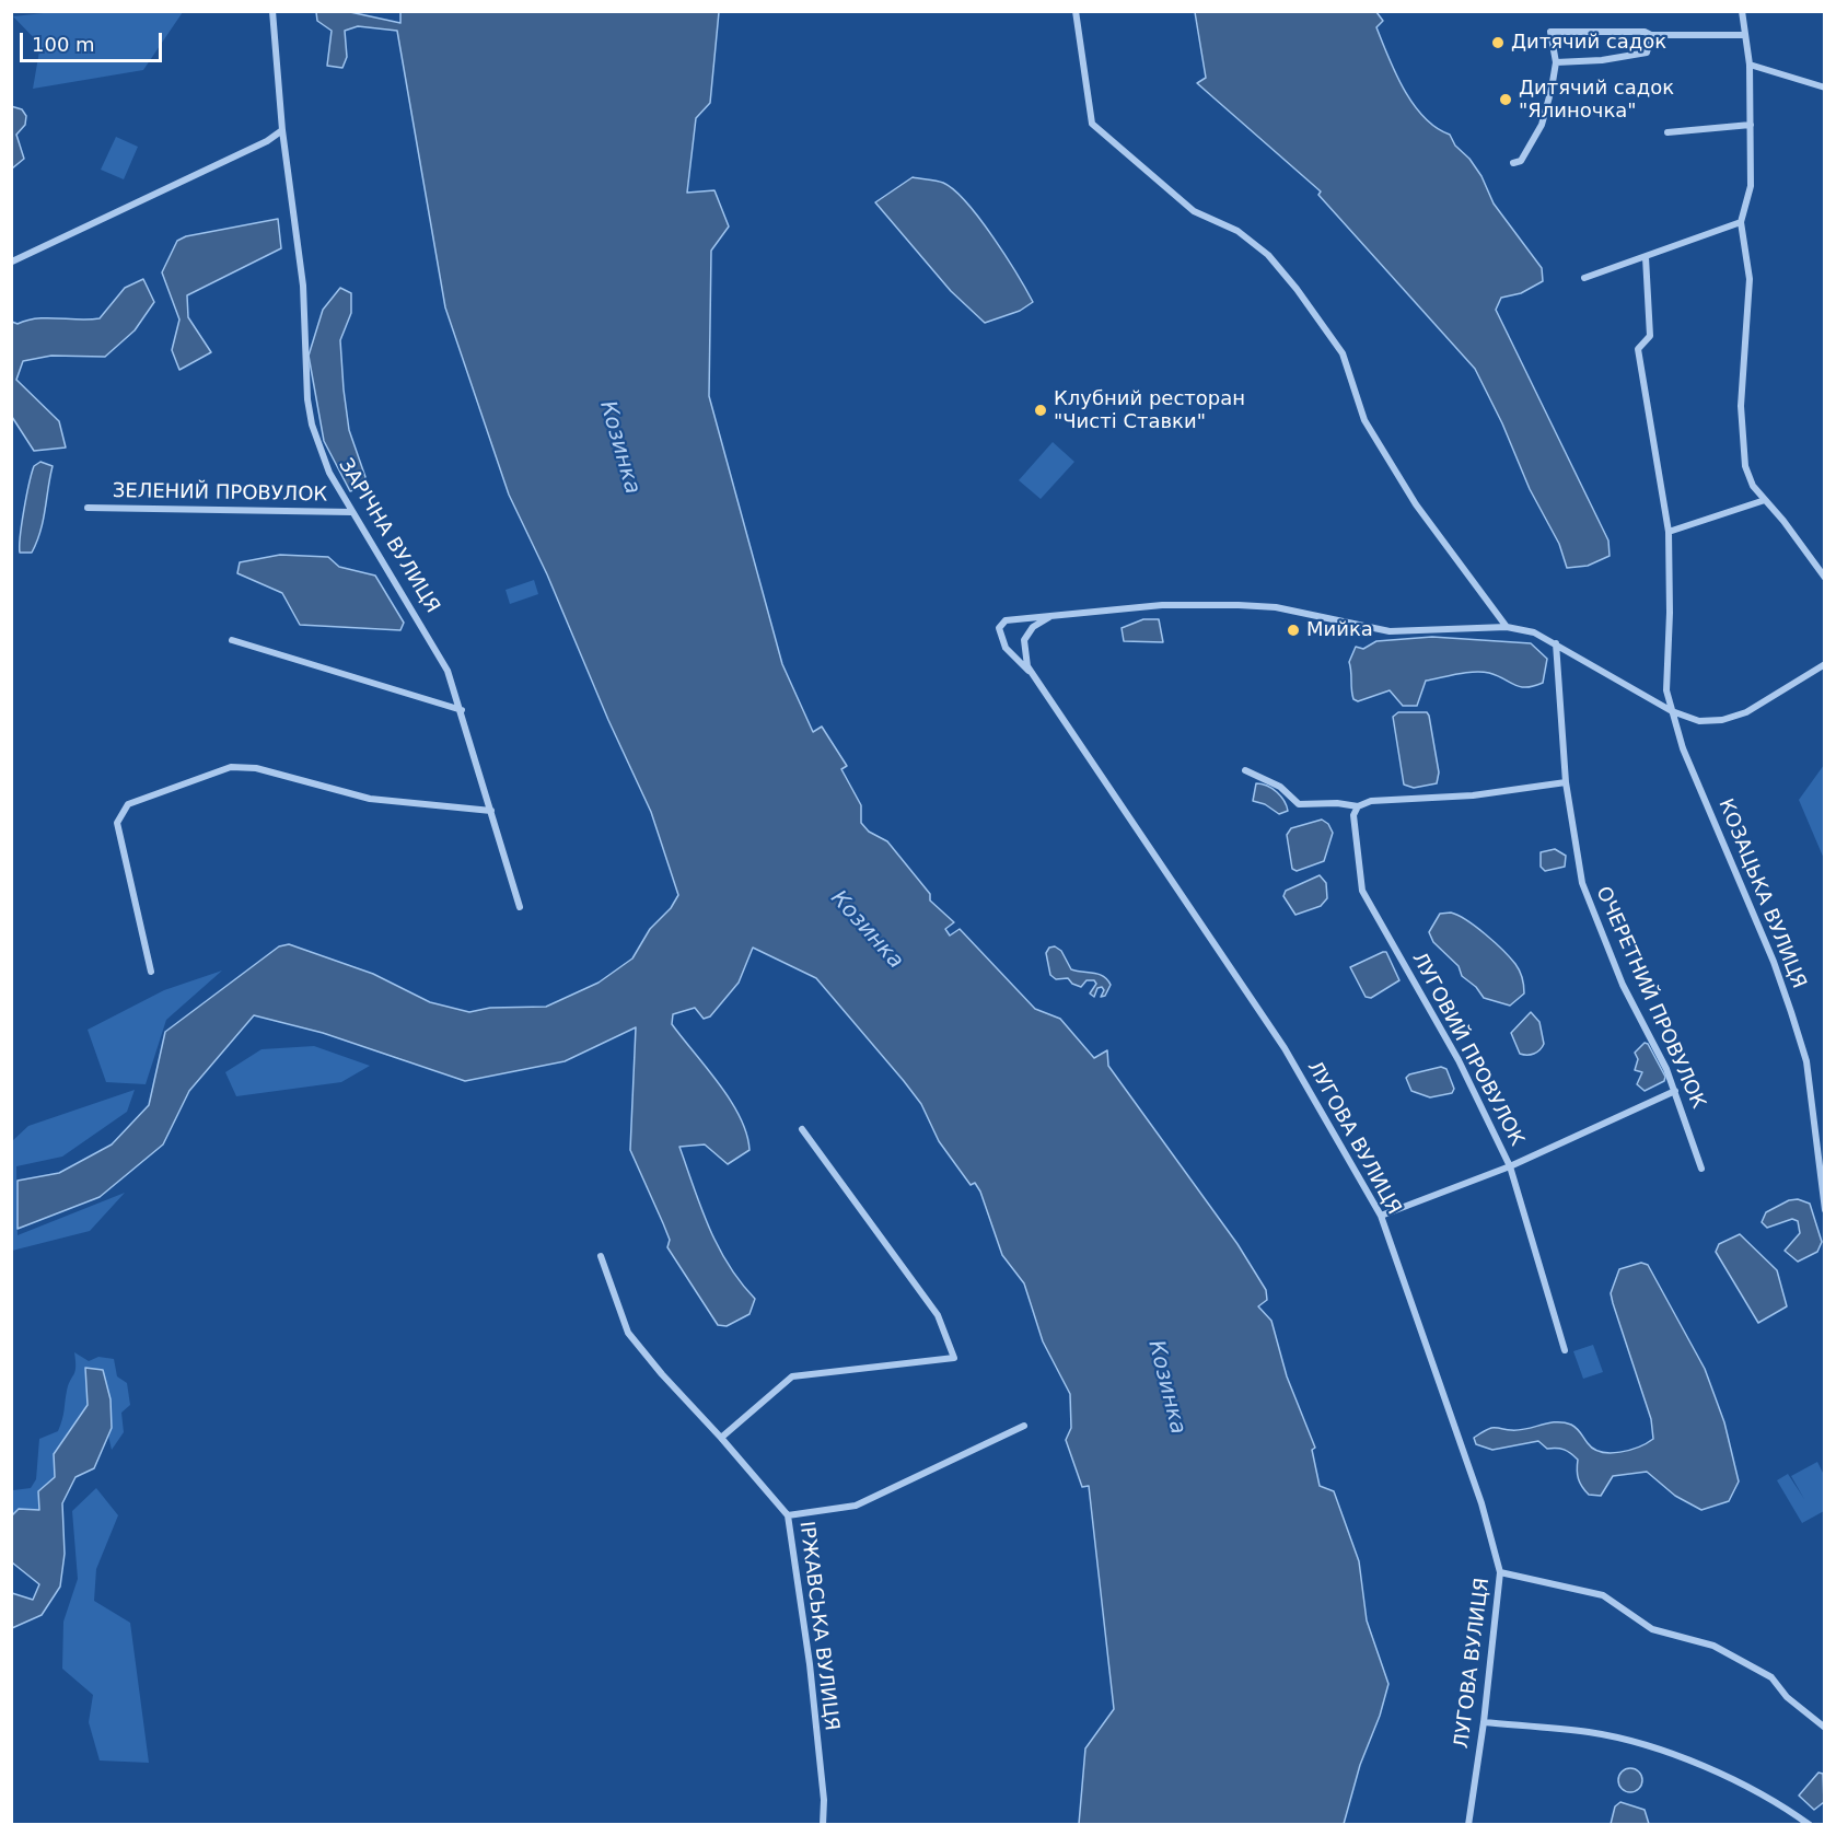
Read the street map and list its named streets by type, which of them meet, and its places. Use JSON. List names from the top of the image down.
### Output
{
  "streets": {
    "street": [
      "ЗЕЛЕНИЙ ПРОВУЛОК",
      "ЗАРІЧНА ВУЛИЦЯ",
      "КОЗАЦЬКА ВУЛИЦЯ",
      "ОЧЕРЕТНИЙ ПРОВУЛОК",
      "ЛУГОВИЙ ПРОВУЛОК",
      "ЛУГОВА ВУЛИЦЯ",
      "ІРЖАВСЬКА ВУЛИЦЯ"
    ]
  },
  "crossings": [
    ["ЗЕЛЕНИЙ ПРОВУЛОК", "ЗАРІЧНА ВУЛИЦЯ"]
  ],
  "water": ["Козинка"],
  "places": [
    "Дитячий садок",
    "Дитячий садок \"Ялиночка\"",
    "Клубний ресторан \"Чисті Ставки\"",
    "Мийка"
  ],
  "scale_bar": "100 m"
}
